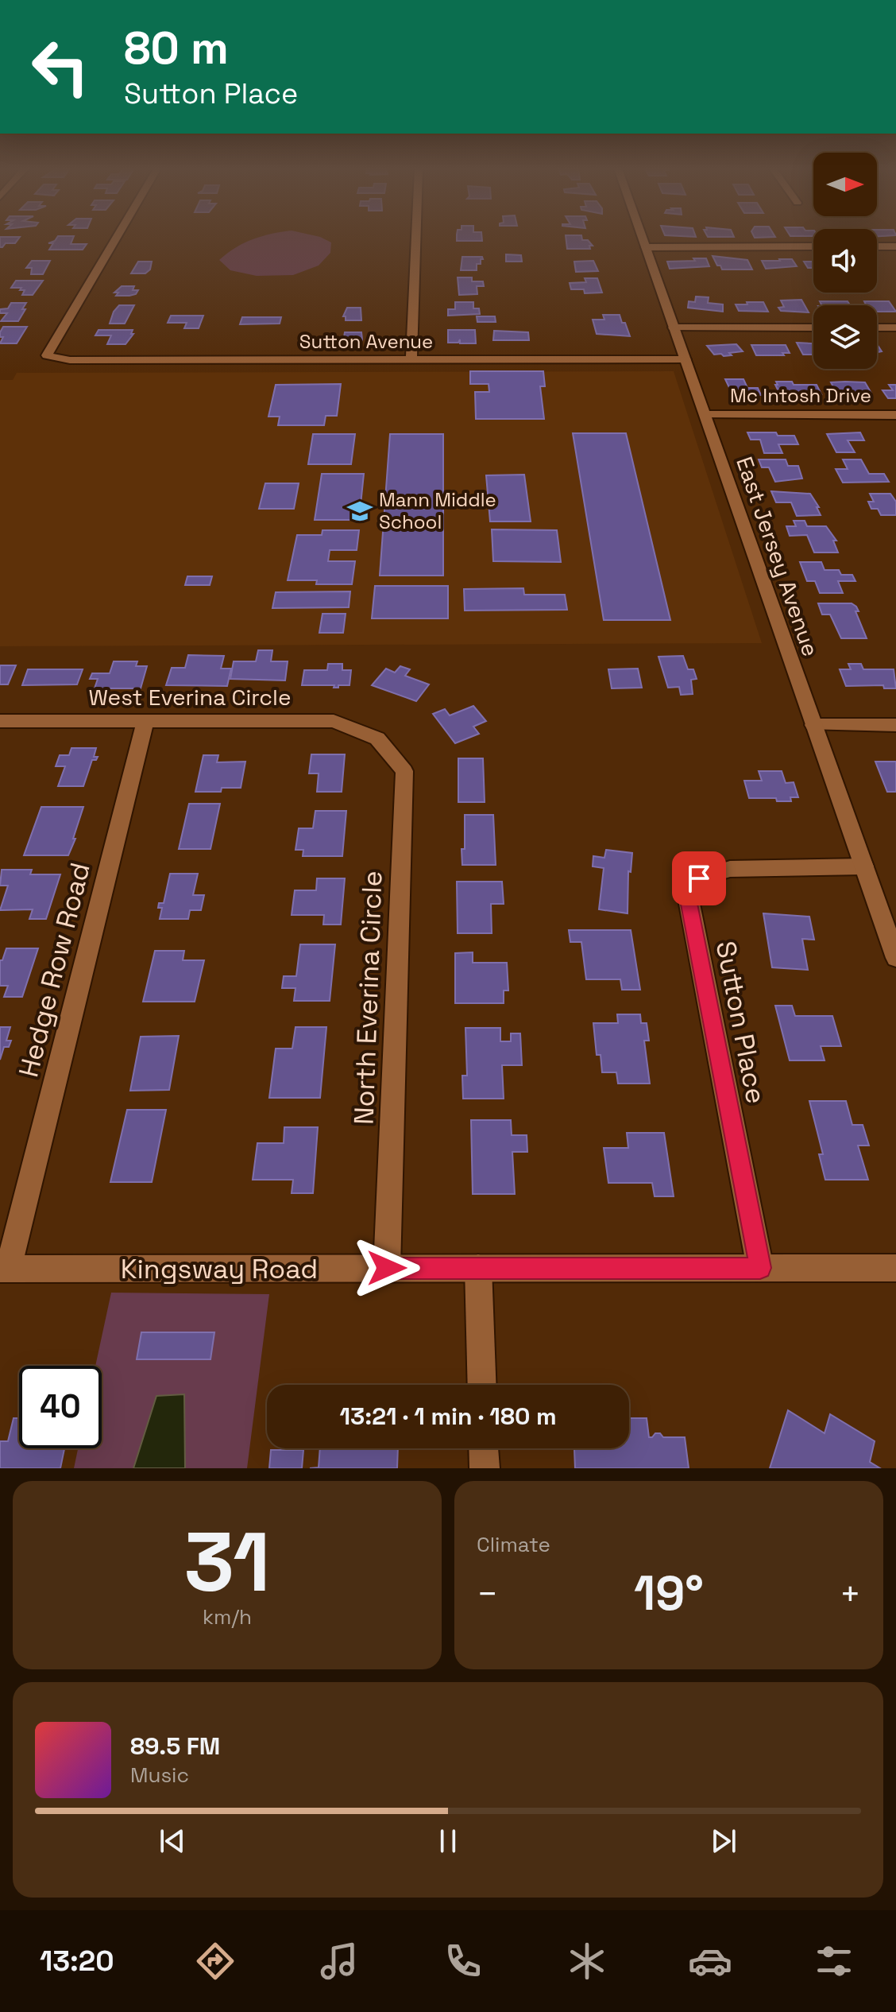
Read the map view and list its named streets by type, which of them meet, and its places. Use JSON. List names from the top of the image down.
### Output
{
  "streets": {
    "street": [
      "Sutton Avenue",
      "Mc Intosh Drive",
      "East Jersey Avenue",
      "West Everina Circle",
      "Hedge Row Road",
      "North Everina Circle",
      "Sutton Place",
      "Kingsway Road"
    ]
  },
  "crossings": [
    ["Sutton Avenue", "East Jersey Avenue"],
    ["Mc Intosh Drive", "East Jersey Avenue"],
    ["East Jersey Avenue", "Sutton Place"],
    ["West Everina Circle", "Hedge Row Road"],
    ["West Everina Circle", "North Everina Circle"],
    ["Hedge Row Road", "Kingsway Road"],
    ["North Everina Circle", "Kingsway Road"],
    ["Sutton Place", "Kingsway Road"]
  ],
  "places": {
    "school or university": ["Mann Middle School"]
  },
  "north": "right",
  "page": {
    "turn": ["80 m", "Sutton Place"],
    "limit": "40",
    "trip": "13:21 · 1 min · 180 m",
    "tile": [
      ["31", "km/h"],
      "Climate"
    ],
    "heat": ["−", "19°", "+"],
    "song": ["89.5 FM", "Music"],
    "tabs": "13:20"
  }
}
